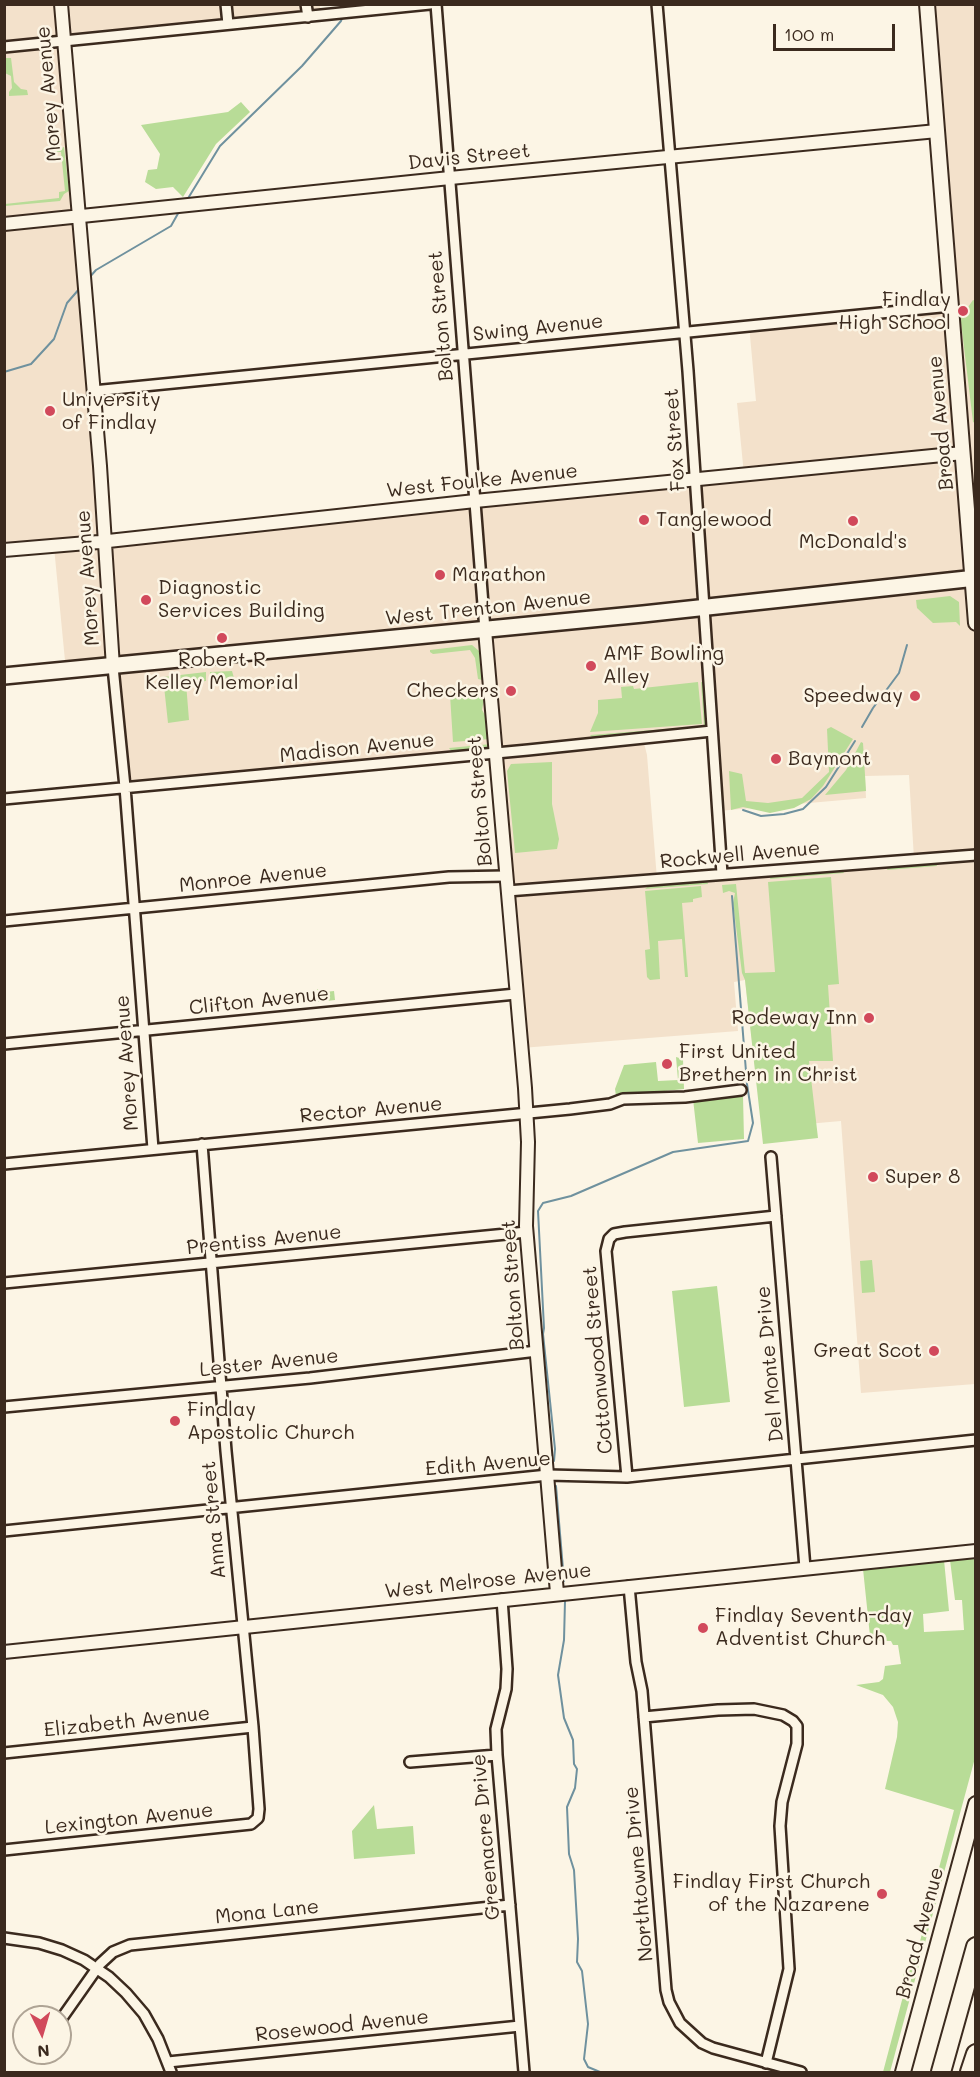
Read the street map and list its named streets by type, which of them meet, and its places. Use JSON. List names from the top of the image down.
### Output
{
  "streets": {
    "main road": ["Broad Avenue", "West Trenton Avenue"],
    "street": [
      "Morey Avenue",
      "Davis Street",
      "Bolton Street",
      "Swing Avenue",
      "Fox Street",
      "West Foulke Avenue",
      "Madison Avenue",
      "Rockwell Avenue",
      "Monroe Avenue",
      "Clifton Avenue",
      "Rector Avenue",
      "Prentiss Avenue",
      "Cottonwood Street",
      "Lester Avenue",
      "Del Monte Drive",
      "Edith Avenue",
      "Anna Street",
      "West Melrose Avenue",
      "Elizabeth Avenue",
      "Lexington Avenue",
      "Greenacre Drive",
      "Northtowne Drive",
      "Mona Lane",
      "Rosewood Avenue"
    ]
  },
  "crossings": [
    ["Morey Avenue", "Davis Street"],
    ["Morey Avenue", "Swing Avenue"],
    ["Morey Avenue", "West Foulke Avenue"],
    ["Morey Avenue", "West Trenton Avenue"],
    ["Morey Avenue", "Madison Avenue"],
    ["Morey Avenue", "Monroe Avenue"],
    ["Morey Avenue", "Clifton Avenue"],
    ["Morey Avenue", "Rector Avenue"],
    ["Davis Street", "Bolton Street"],
    ["Davis Street", "Broad Avenue"],
    ["Davis Street", "Fox Street"],
    ["Bolton Street", "Swing Avenue"],
    ["Bolton Street", "West Foulke Avenue"],
    ["Bolton Street", "West Trenton Avenue"],
    ["Bolton Street", "Madison Avenue"],
    ["Bolton Street", "Rockwell Avenue"],
    ["Bolton Street", "Monroe Avenue"],
    ["Bolton Street", "Clifton Avenue"],
    ["Bolton Street", "Rector Avenue"],
    ["Bolton Street", "Prentiss Avenue"],
    ["Bolton Street", "Lester Avenue"],
    ["Bolton Street", "Edith Avenue"],
    ["Bolton Street", "West Melrose Avenue"],
    ["Swing Avenue", "Broad Avenue"],
    ["Swing Avenue", "Fox Street"],
    ["Broad Avenue", "West Foulke Avenue"],
    ["Broad Avenue", "West Trenton Avenue"],
    ["Fox Street", "West Foulke Avenue"],
    ["Fox Street", "West Trenton Avenue"],
    ["Fox Street", "Madison Avenue"],
    ["Fox Street", "Rockwell Avenue"],
    ["Rector Avenue", "Anna Street"],
    ["Prentiss Avenue", "Anna Street"],
    ["Cottonwood Street", "Del Monte Drive"],
    ["Cottonwood Street", "Edith Avenue"],
    ["Lester Avenue", "Anna Street"],
    ["Del Monte Drive", "Edith Avenue"],
    ["Del Monte Drive", "West Melrose Avenue"],
    ["Edith Avenue", "Anna Street"],
    ["Anna Street", "West Melrose Avenue"],
    ["Anna Street", "Elizabeth Avenue"],
    ["Anna Street", "Lexington Avenue"],
    ["West Melrose Avenue", "Greenacre Drive"],
    ["West Melrose Avenue", "Northtowne Drive"],
    ["Greenacre Drive", "Mona Lane"],
    ["Greenacre Drive", "Rosewood Avenue"]
  ],
  "places": [
    "Findlay High School",
    "University of Findlay",
    "Tanglewood",
    "McDonald's",
    "Marathon",
    "Diagnostic Services Building",
    "Robert R Kelley Memorial",
    "AMF Bowling Alley",
    "Checkers",
    "Speedway",
    "Baymont",
    "Rodeway Inn",
    "First United Brethern in Christ",
    "Super 8",
    "Great Scot",
    "Findlay Apostolic Church",
    "Findlay Seventh-day Adventist Church",
    "Findlay First Church of the Nazarene"
  ],
  "scale_bar": "100 m",
  "north": "bottom"
}
